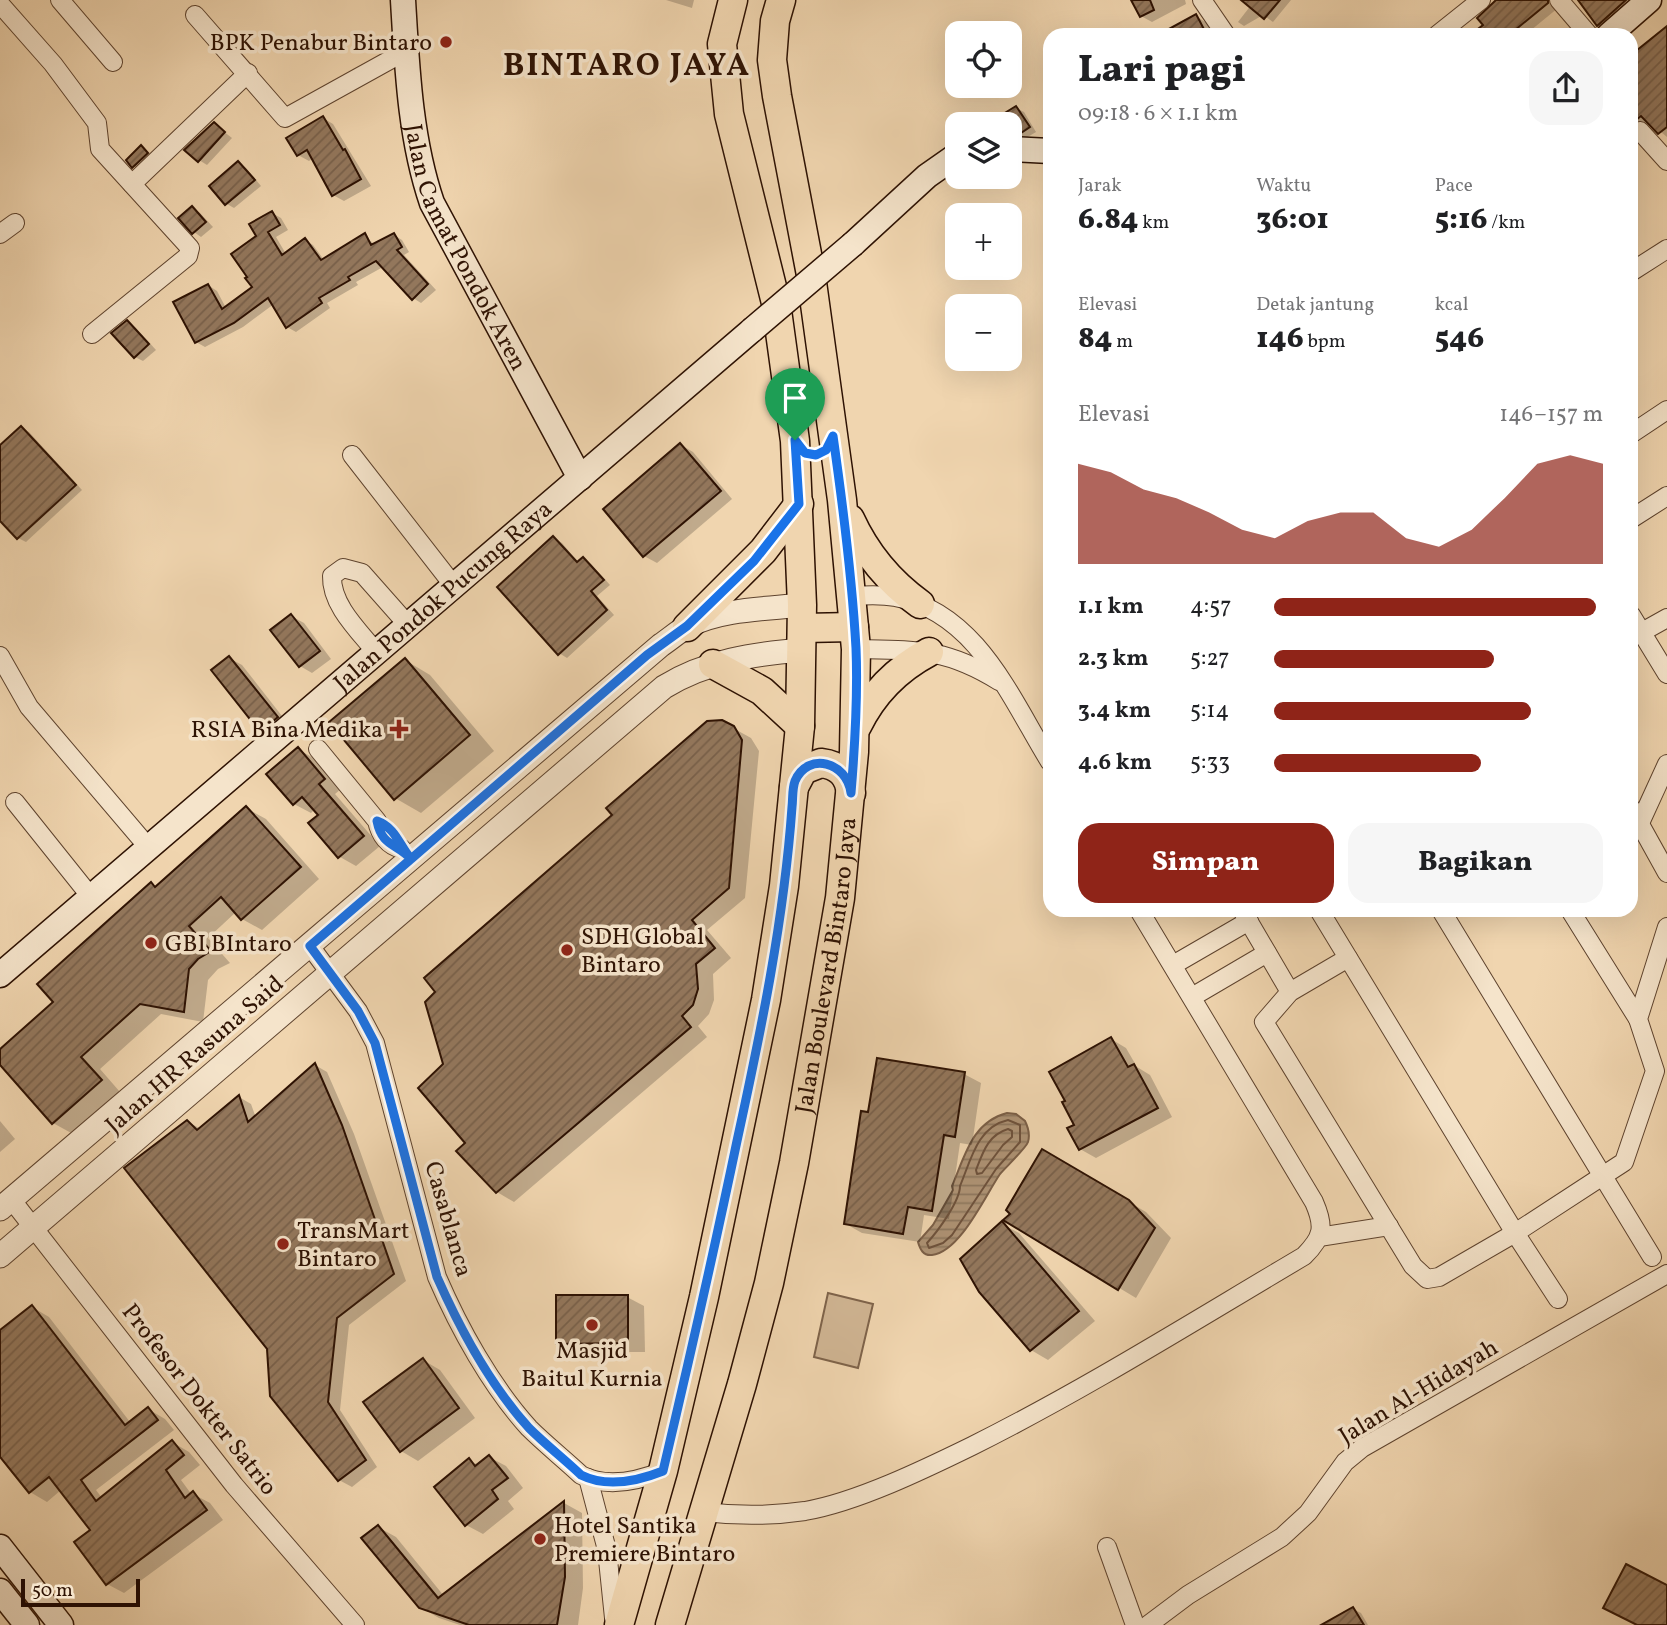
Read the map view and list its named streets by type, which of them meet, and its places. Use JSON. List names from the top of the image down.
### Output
{
  "streets": {
    "main road": ["Jalan Camat Pondok Aren", "Jalan Pondok Pucung Raya", "Jalan Boulevard Bintaro Jaya"],
    "street": [
      "Jalan HR Rasuna Said",
      "Casablanca",
      "Jalan Al-Hidayah",
      "Profesor Dokter Satrio"
    ]
  },
  "crossings": [
    ["Jalan Camat Pondok Aren", "Jalan Pondok Pucung Raya"],
    ["Jalan HR Rasuna Said", "Casablanca"],
    ["Jalan HR Rasuna Said", "Profesor Dokter Satrio"]
  ],
  "districts": ["BINTARO JAYA"],
  "places": {
    "other": [
      "BPK Penabur Bintaro",
      "GBI BIntaro",
      "SDH Global Bintaro",
      "TransMart Bintaro",
      "Masjid Baitul Kurnia",
      "Hotel Santika Premiere Bintaro"
    ],
    "health": ["RSIA Bina Medika"]
  },
  "scale_bar": "50 m",
  "page": {
    "map_buttons": ["+", "−"],
    "heading": ["Lari pagi", "09:18 · 6 × 1.1 km"],
    "stats": [
      ["Jarak", "6.84 km"],
      ["Waktu", "36:01"],
      ["Pace", "5:16 /km"],
      ["Elevasi", "84 m"],
      ["Detak jantung", "146 bpm"],
      ["kcal", "546"]
    ],
    "chart": ["Elevasi", "146–157 m"],
    "list": [
      {
        "name": "1.1 km",
        "note": "4:57"
      },
      {
        "name": "2.3 km",
        "note": "5:27"
      },
      {
        "name": "3.4 km",
        "note": "5:14"
      },
      {
        "name": "4.6 km",
        "note": "5:33"
      }
    ],
    "buttons": ["Simpan", "Bagikan"],
    "scale": "50 m"
  }
}
